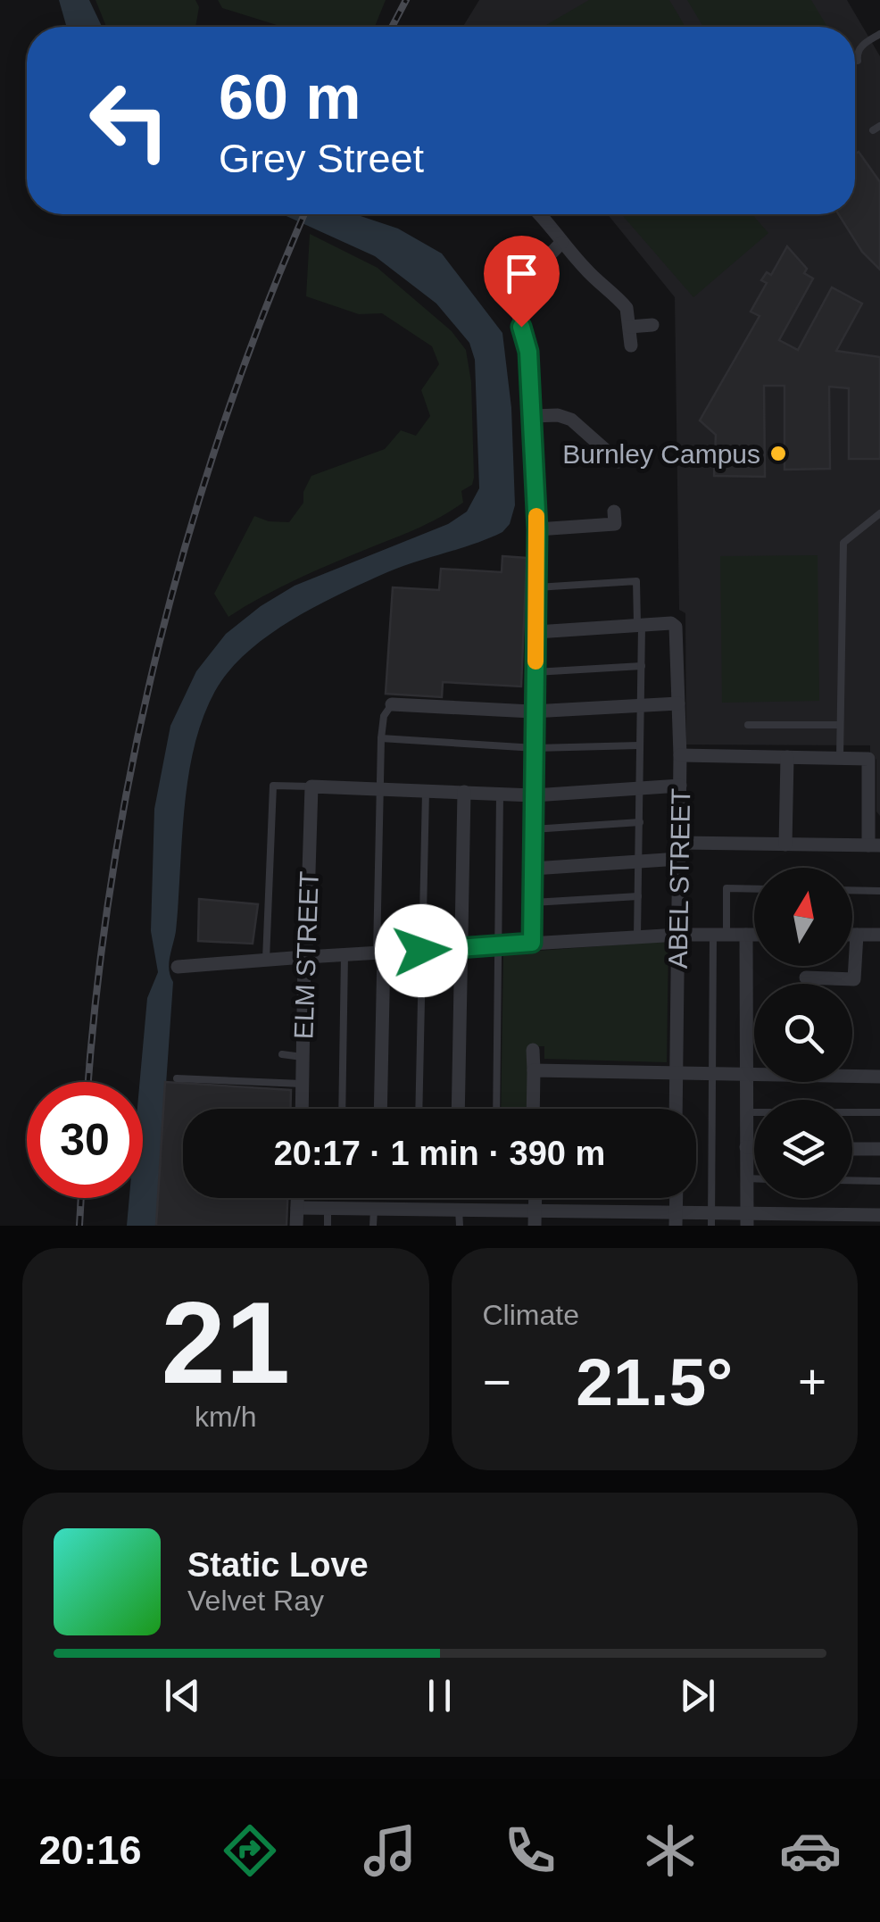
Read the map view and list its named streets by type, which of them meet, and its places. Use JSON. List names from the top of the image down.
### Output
{
  "streets": {
    "street": ["ABEL STREET", "ELM STREET"]
  },
  "places": ["Burnley Campus"],
  "north": "top",
  "page": {
    "turn": ["60 m", "Grey Street"],
    "limit": "30",
    "trip": "20:17 · 1 min · 390 m",
    "tile": [
      ["21", "km/h"],
      "Climate"
    ],
    "heat": ["−", "21.5°", "+"],
    "song": ["Static Love", "Velvet Ray"],
    "tabs": "20:16"
  }
}
